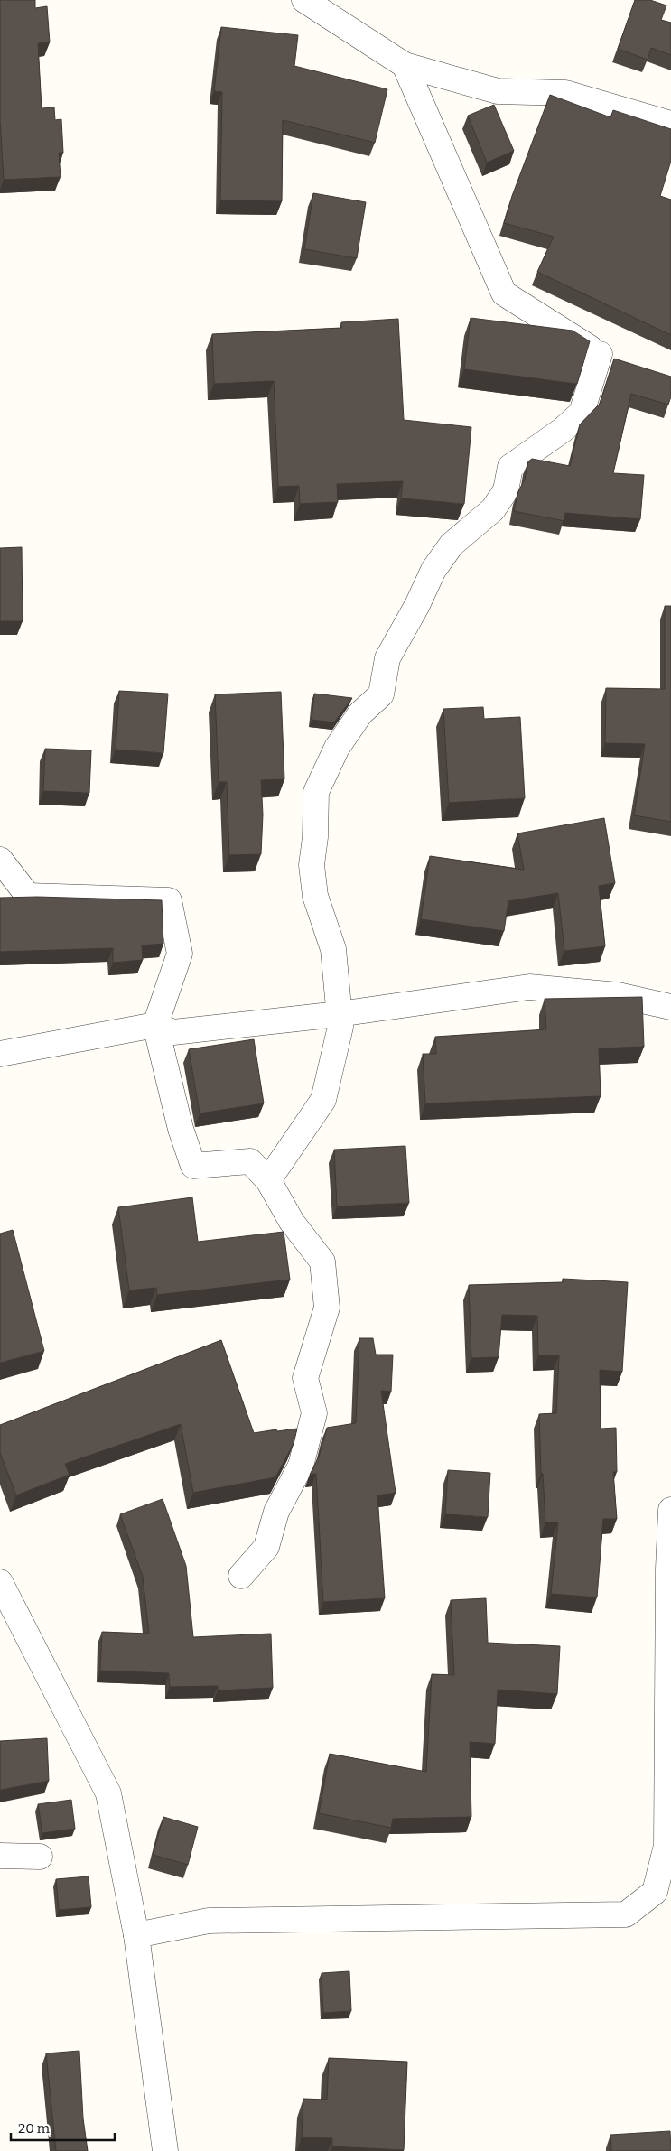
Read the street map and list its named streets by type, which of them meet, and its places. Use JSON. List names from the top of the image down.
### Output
{
  "scale_bar": "20 m"
}
